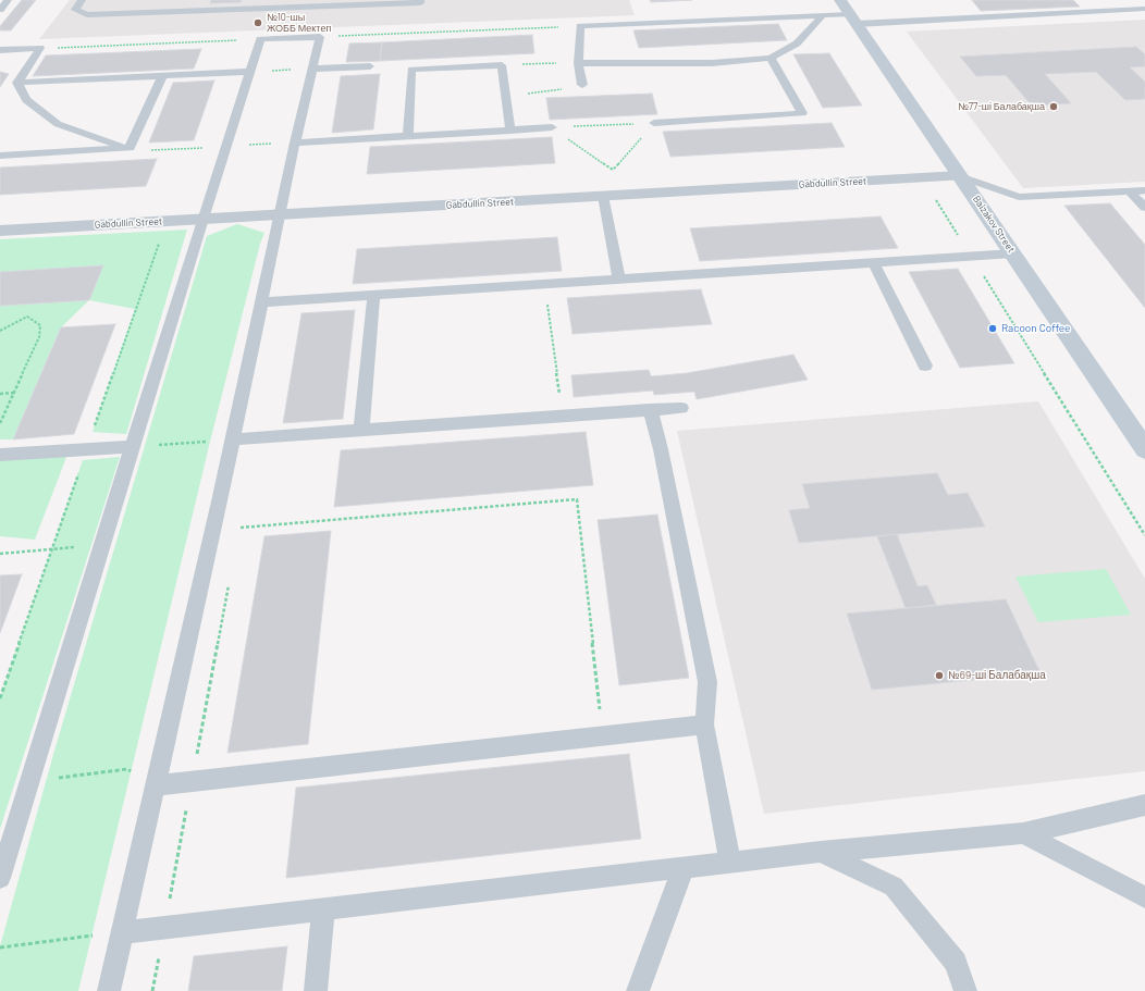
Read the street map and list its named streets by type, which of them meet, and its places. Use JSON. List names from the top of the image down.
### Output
{
  "streets": {
    "street": ["Gabdullin Street", "Baizakov Street"]
  },
  "crossings": [
    ["Gabdullin Street", "Baizakov Street"]
  ],
  "places": [
    "№10-шы ЖОББ Мектеп",
    "№77-ші Балабақша",
    "Racoon Coffee",
    "№69-ші Балабақша"
  ]
}
